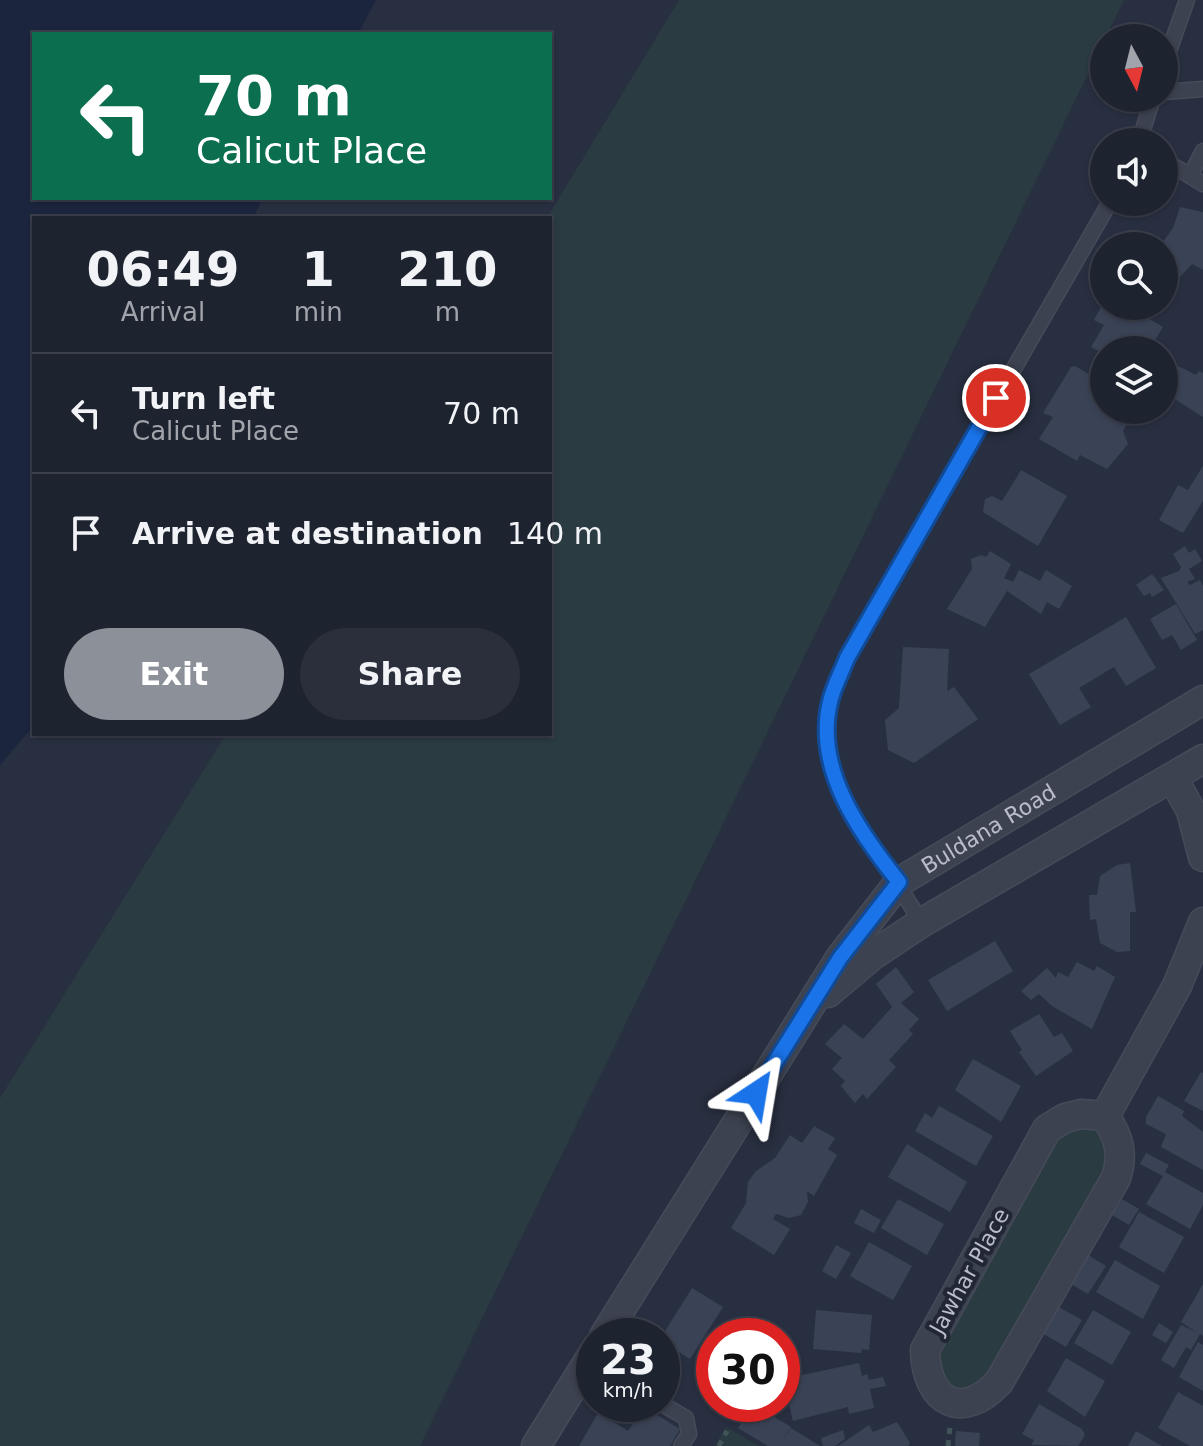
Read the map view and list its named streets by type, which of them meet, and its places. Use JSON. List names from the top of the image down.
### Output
{
  "streets": {
    "street": ["Buldana Road", "Jawhar Place"]
  },
  "north": "bottom",
  "page": {
    "turn": ["70 m", "Calicut Place"],
    "eta": [
      "06:49",
      "Arrival",
      "1",
      "min",
      "210",
      "m"
    ],
    "list": [
      {
        "name": "Turn left",
        "note": "Calicut Place",
        "value": "70 m"
      },
      {
        "name": "Arrive at destination",
        "value": "140 m"
      }
    ],
    "buttons": ["Exit", "Share"],
    "speed": "23 km/h",
    "limit": "30"
  }
}
